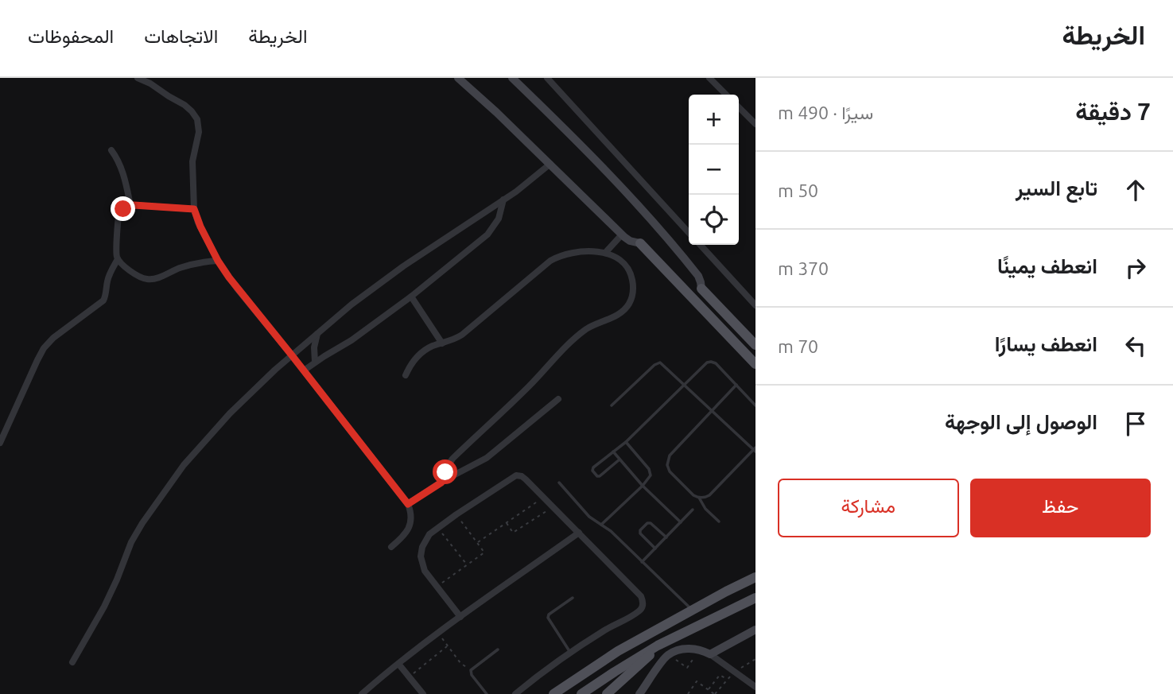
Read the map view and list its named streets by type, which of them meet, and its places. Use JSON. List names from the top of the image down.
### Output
{
  "page": {
    "header": "الخريطة",
    "nav": ["الخريطة", "الاتجاهات", "المحفوظات"],
    "heading": ["7 دقيقة", "سيرًا · 490 m"],
    "map_buttons": ["+", "−"],
    "list": [
      ["تابع السير", "50 m"],
      ["انعطف يمينًا", "370 m"],
      ["انعطف يسارًا", "70 m"],
      "الوصول إلى الوجهة"
    ],
    "buttons": ["حفظ", "مشاركة"]
  }
}
